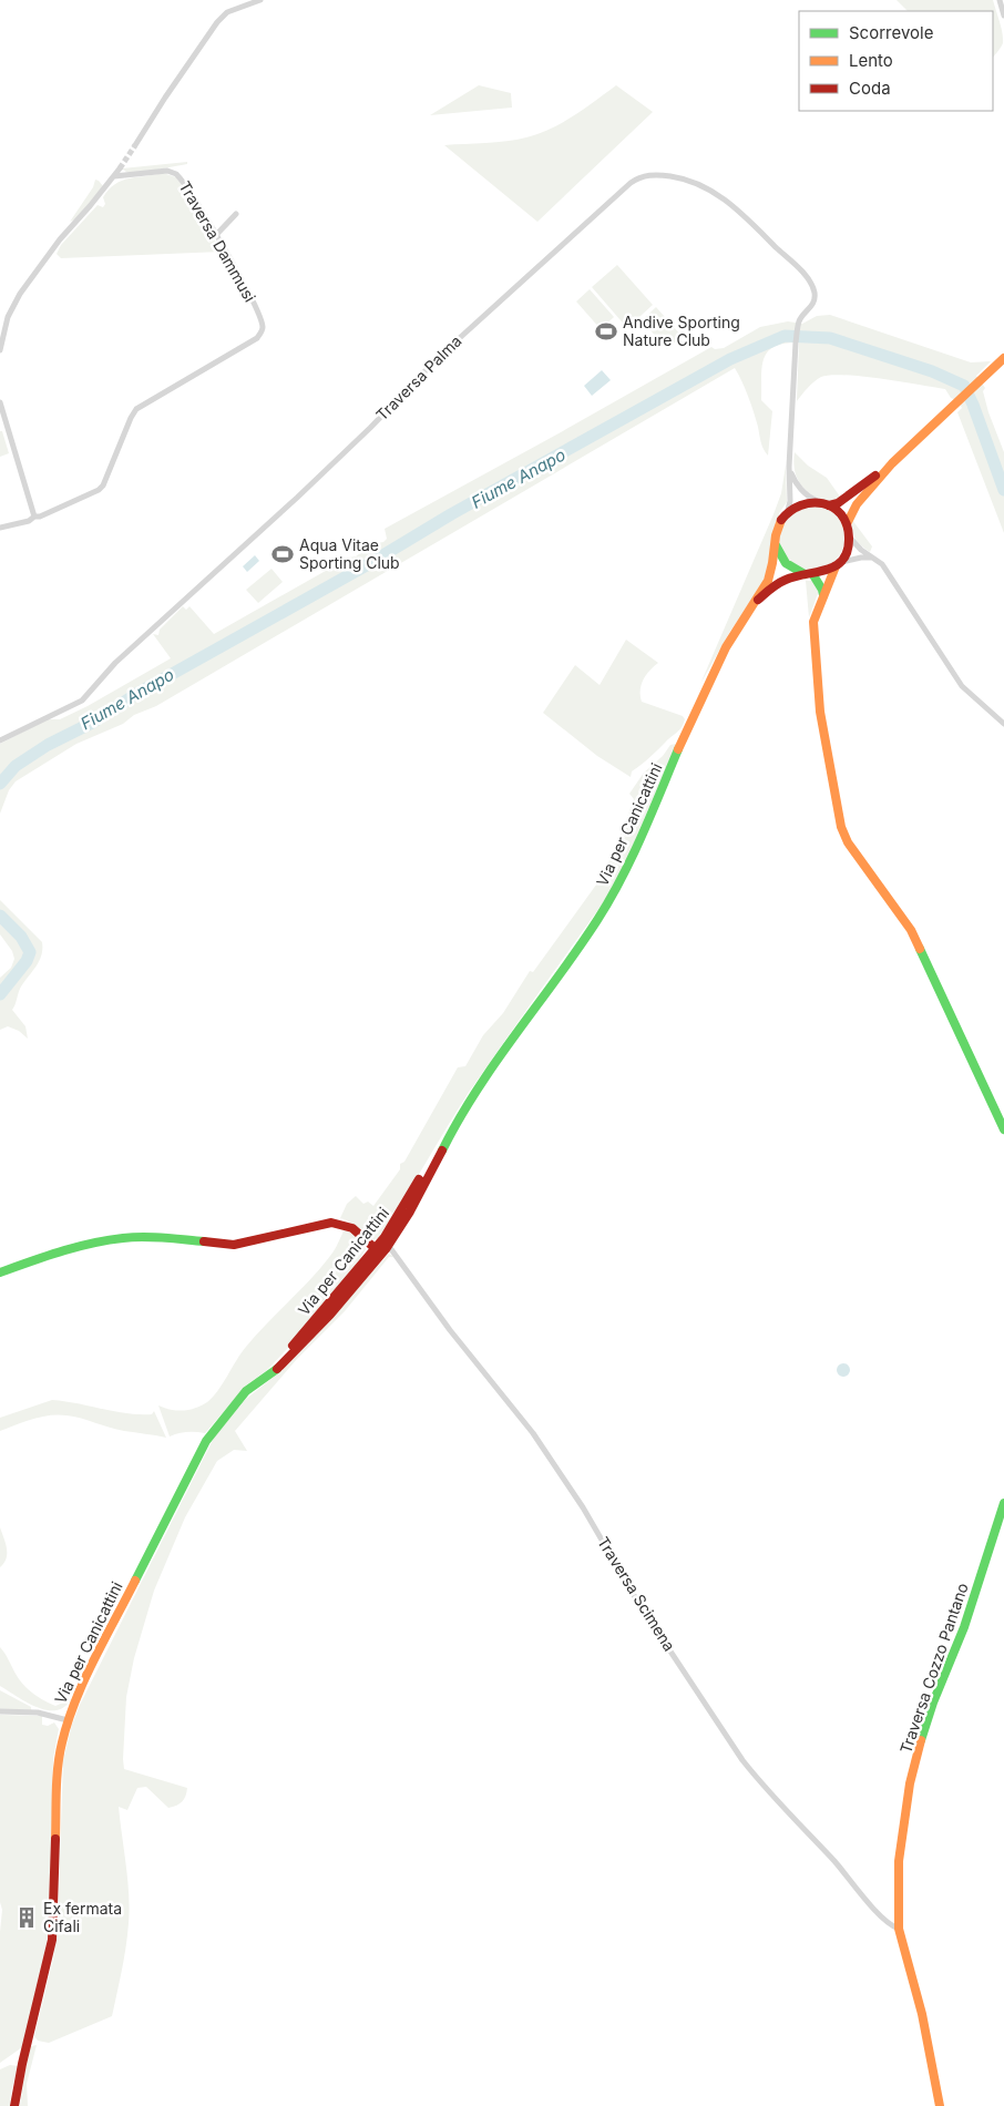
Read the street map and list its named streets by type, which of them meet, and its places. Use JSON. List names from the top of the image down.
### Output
{
  "streets": {
    "main road": ["Via per Canicattini", "Traversa Cozzo Pantano"],
    "street": ["Traversa Dammusi", "Traversa Palma", "Traversa Scimena"]
  },
  "crossings": [
    ["Via per Canicattini", "Traversa Scimena"],
    ["Traversa Scimena", "Traversa Cozzo Pantano"]
  ],
  "water": ["Fiume Anapo"],
  "places": {
    "sports": ["Andive Sporting Nature Club", "Aqua Vitae Sporting Club"],
    "building": ["Ex fermata Cifali"]
  },
  "legend": ["Scorrevole", "Lento", "Coda"]
}
